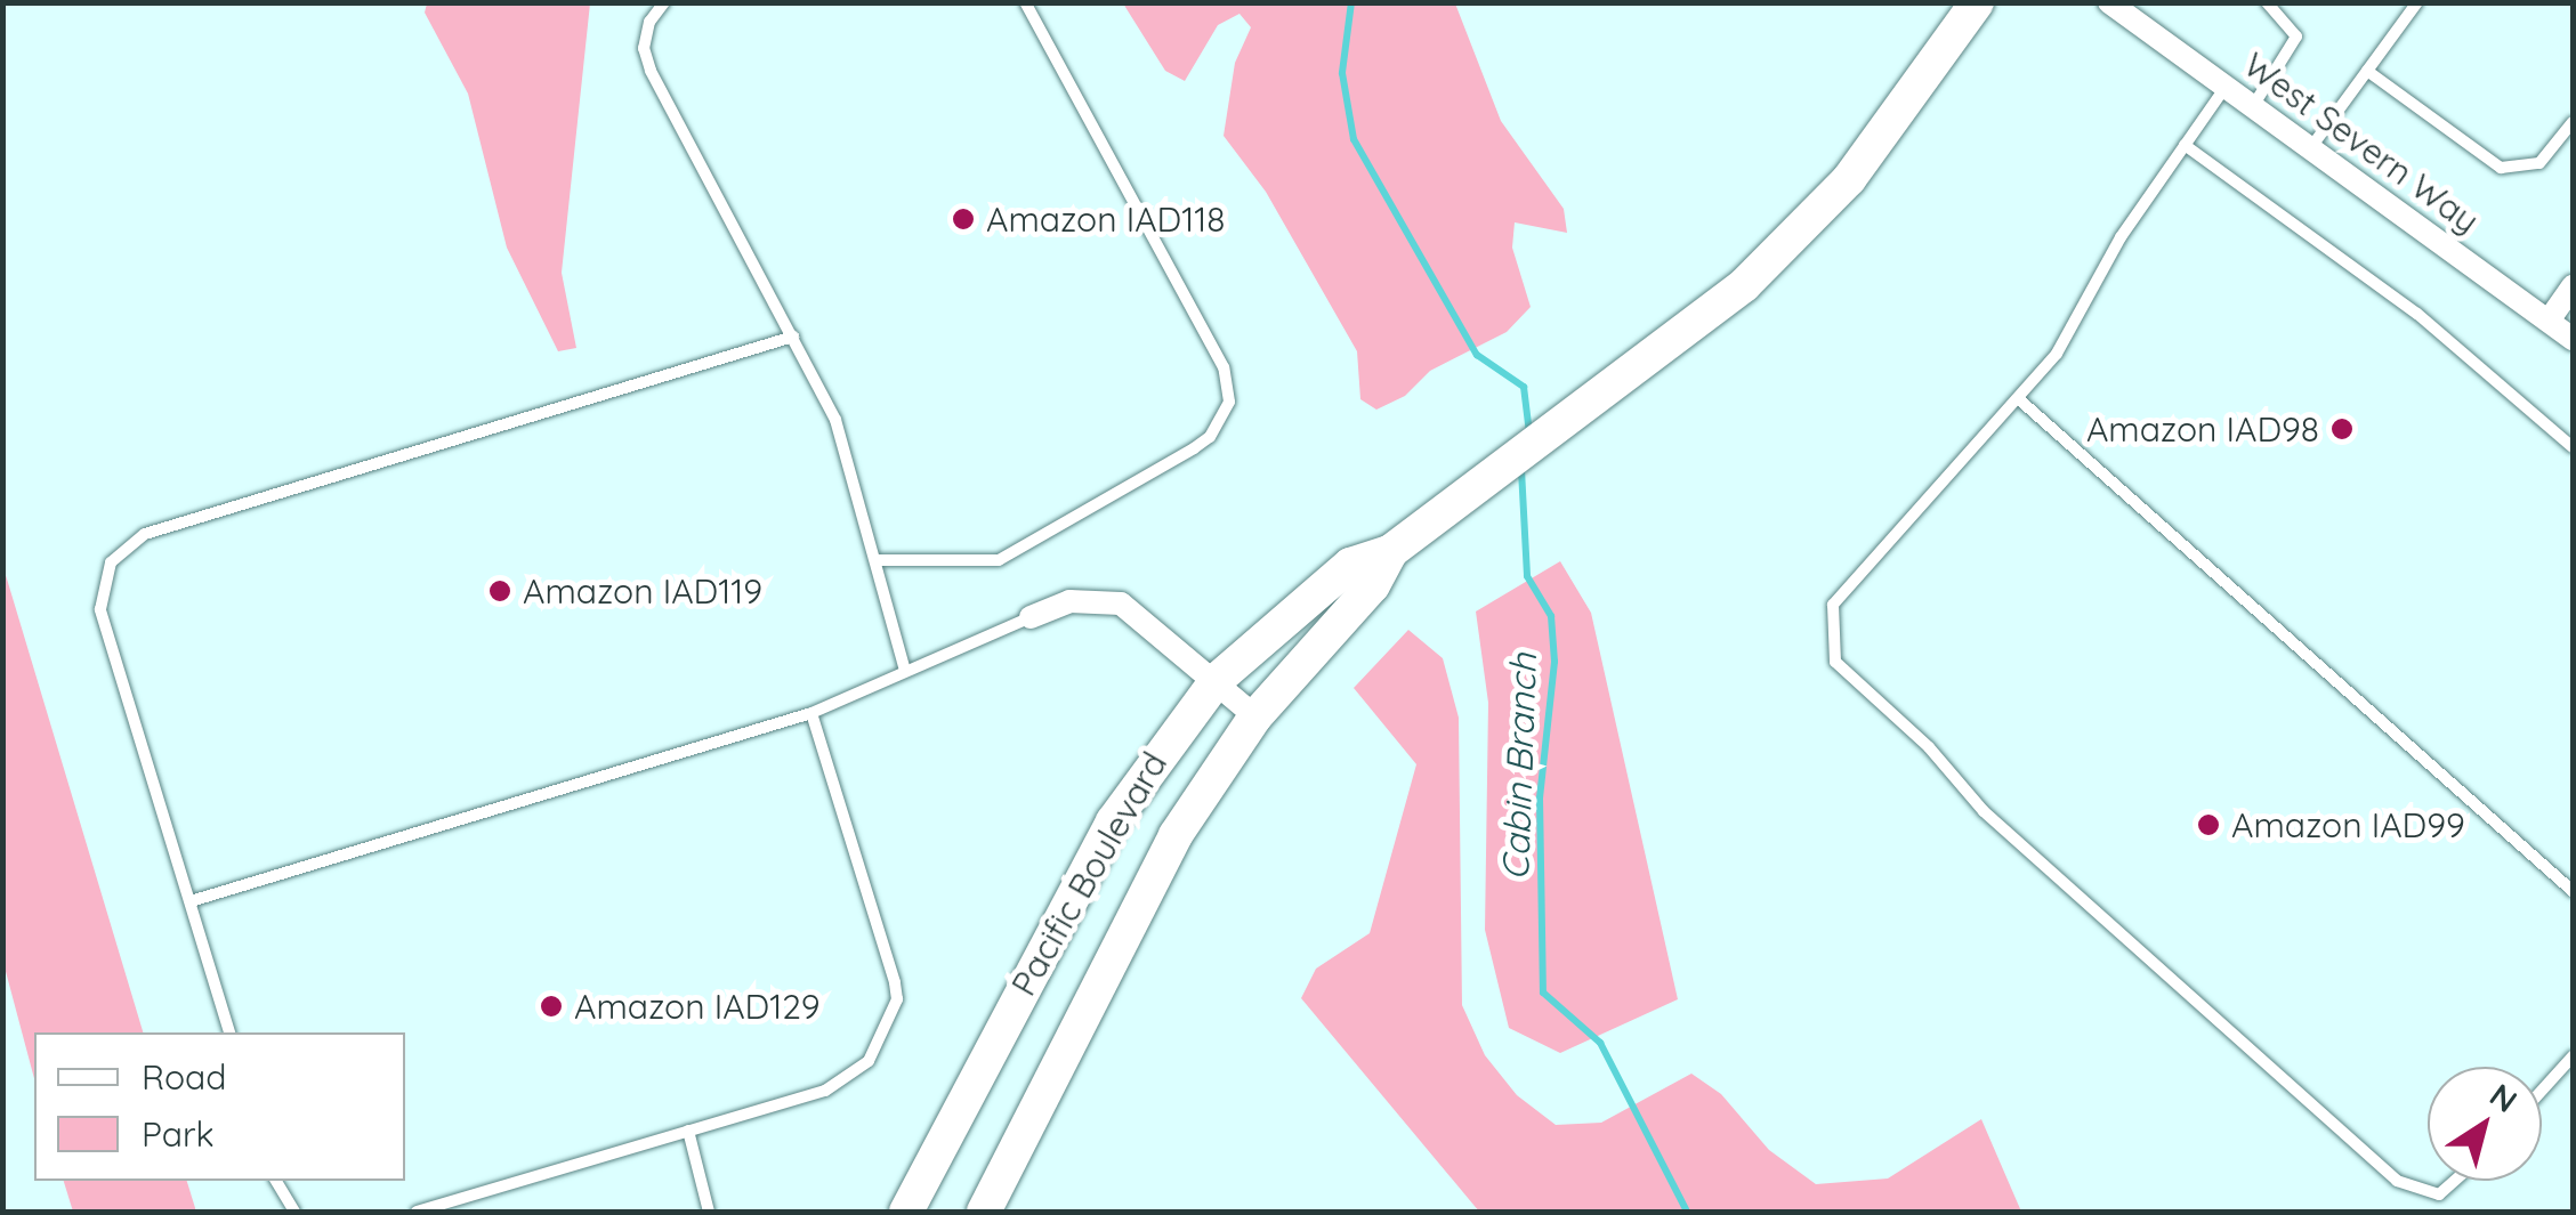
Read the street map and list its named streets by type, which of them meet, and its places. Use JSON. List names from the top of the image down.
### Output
{
  "streets": {
    "main road": ["Pacific Boulevard"],
    "street": ["West Severn Way"]
  },
  "water": ["Cabin Branch"],
  "places": [
    "Amazon IAD118",
    "Amazon IAD98",
    "Amazon IAD119",
    "Amazon IAD99",
    "Amazon IAD129"
  ],
  "legend": ["Road", "Park"],
  "north": "top right"
}
